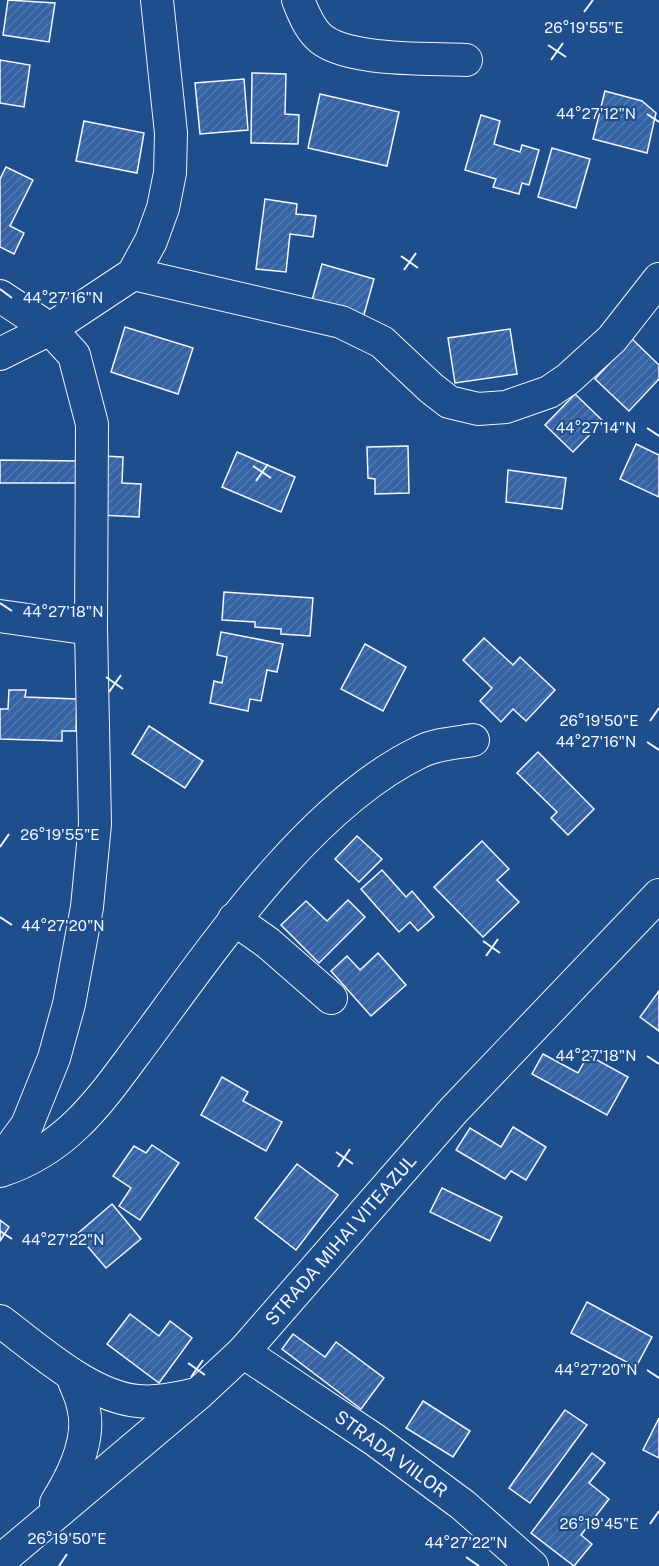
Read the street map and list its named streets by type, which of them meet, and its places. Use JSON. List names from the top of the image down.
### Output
{
  "streets": {
    "street": ["STRADA MIHAI VITEAZUL", "STRADA VIILOR"]
  },
  "crossings": [
    ["STRADA MIHAI VITEAZUL", "STRADA VIILOR"]
  ],
  "coordinates": [
    "26°19'55\"E",
    "44°27'12\"N",
    "44°27'16\"N",
    "44°27'14\"N",
    "44°27'18\"N",
    "26°19'50\"E",
    "44°27'20\"N",
    "44°27'22\"N",
    "26°19'45\"E"
  ]
}
